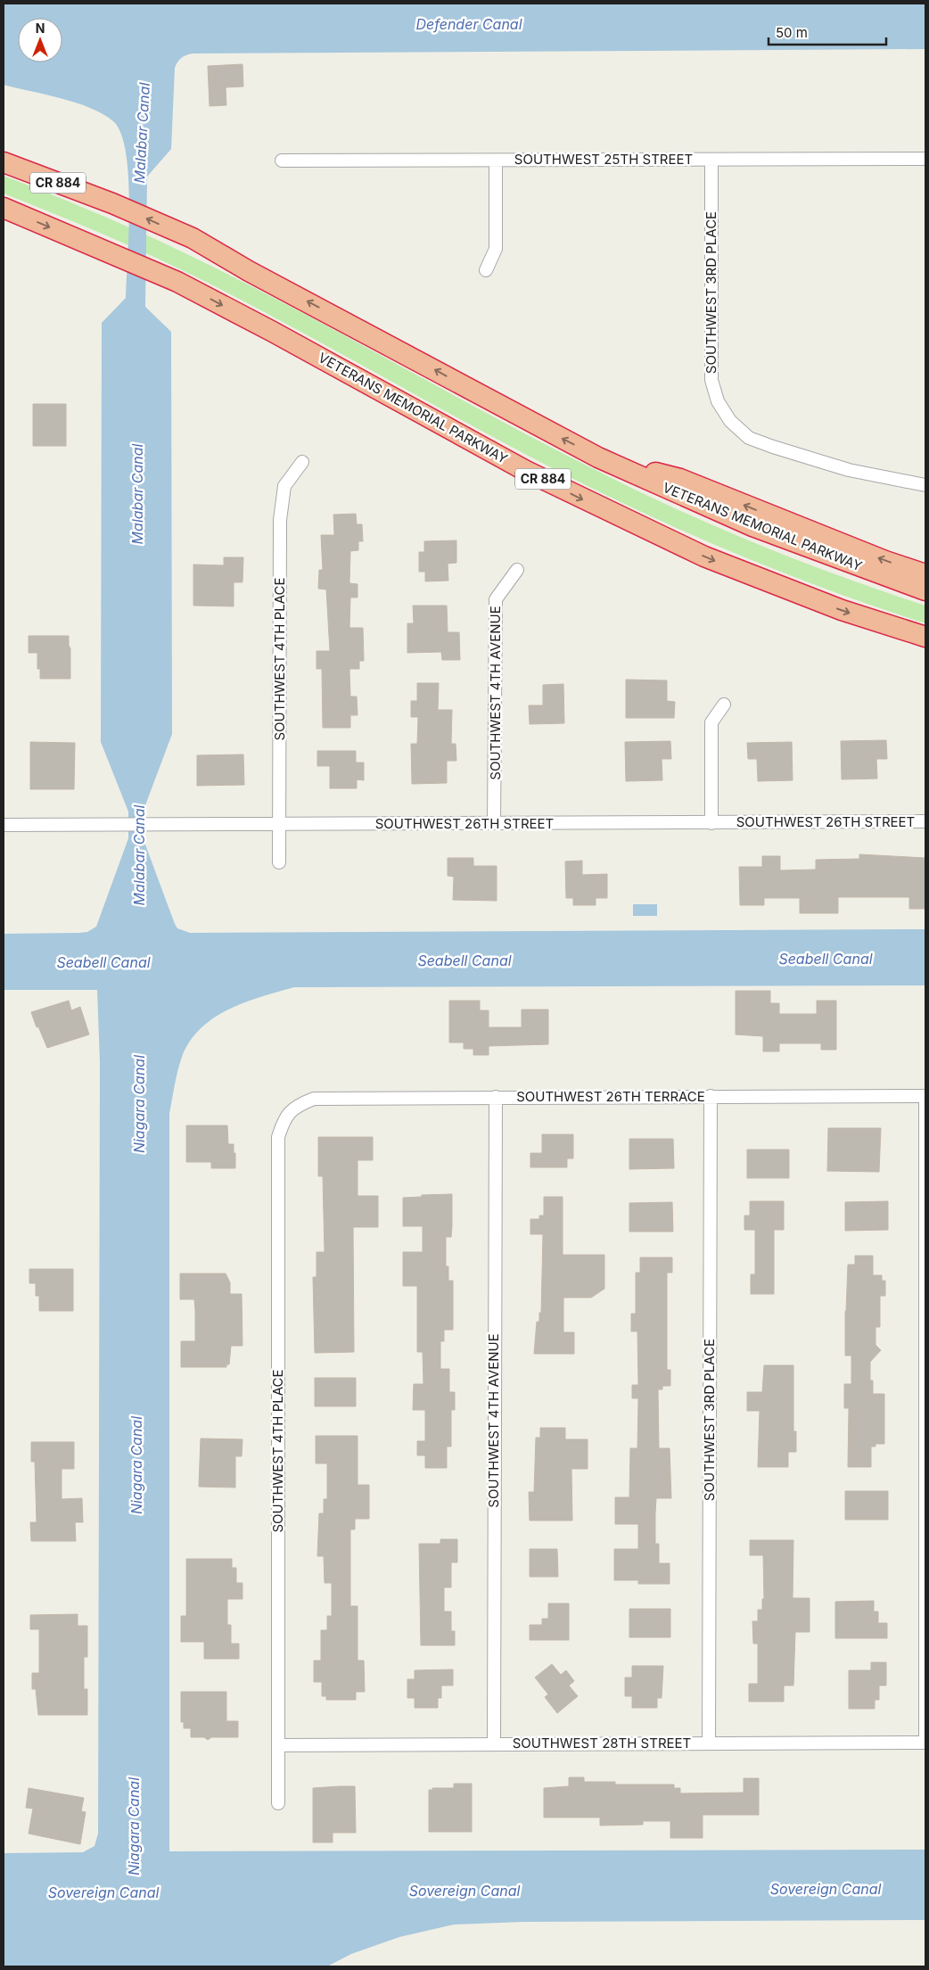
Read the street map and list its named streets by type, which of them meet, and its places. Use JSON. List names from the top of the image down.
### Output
{
  "streets": {
    "highway": ["CR 884", "VETERANS MEMORIAL PARKWAY"],
    "street": [
      "SOUTHWEST 25TH STREET",
      "SOUTHWEST 3RD PLACE",
      "SOUTHWEST 4TH PLACE",
      "SOUTHWEST 4TH AVENUE",
      "SOUTHWEST 26TH STREET",
      "SOUTHWEST 26TH TERRACE",
      "SOUTHWEST 28TH STREET"
    ]
  },
  "crossings": [
    ["SOUTHWEST 25TH STREET", "SOUTHWEST 3RD PLACE"],
    ["SOUTHWEST 3RD PLACE", "SOUTHWEST 26TH TERRACE"],
    ["SOUTHWEST 3RD PLACE", "SOUTHWEST 28TH STREET"],
    ["SOUTHWEST 4TH PLACE", "SOUTHWEST 26TH STREET"],
    ["SOUTHWEST 4TH PLACE", "SOUTHWEST 26TH TERRACE"],
    ["SOUTHWEST 4TH PLACE", "SOUTHWEST 28TH STREET"],
    ["SOUTHWEST 4TH AVENUE", "SOUTHWEST 26TH STREET"],
    ["SOUTHWEST 4TH AVENUE", "SOUTHWEST 26TH TERRACE"],
    ["SOUTHWEST 4TH AVENUE", "SOUTHWEST 28TH STREET"]
  ],
  "water": [
    "Defender Canal",
    "Malabar Canal",
    "Seabell Canal",
    "Niagara Canal",
    "Sovereign Canal"
  ],
  "scale_bar": "50 m",
  "north": "top"
}
